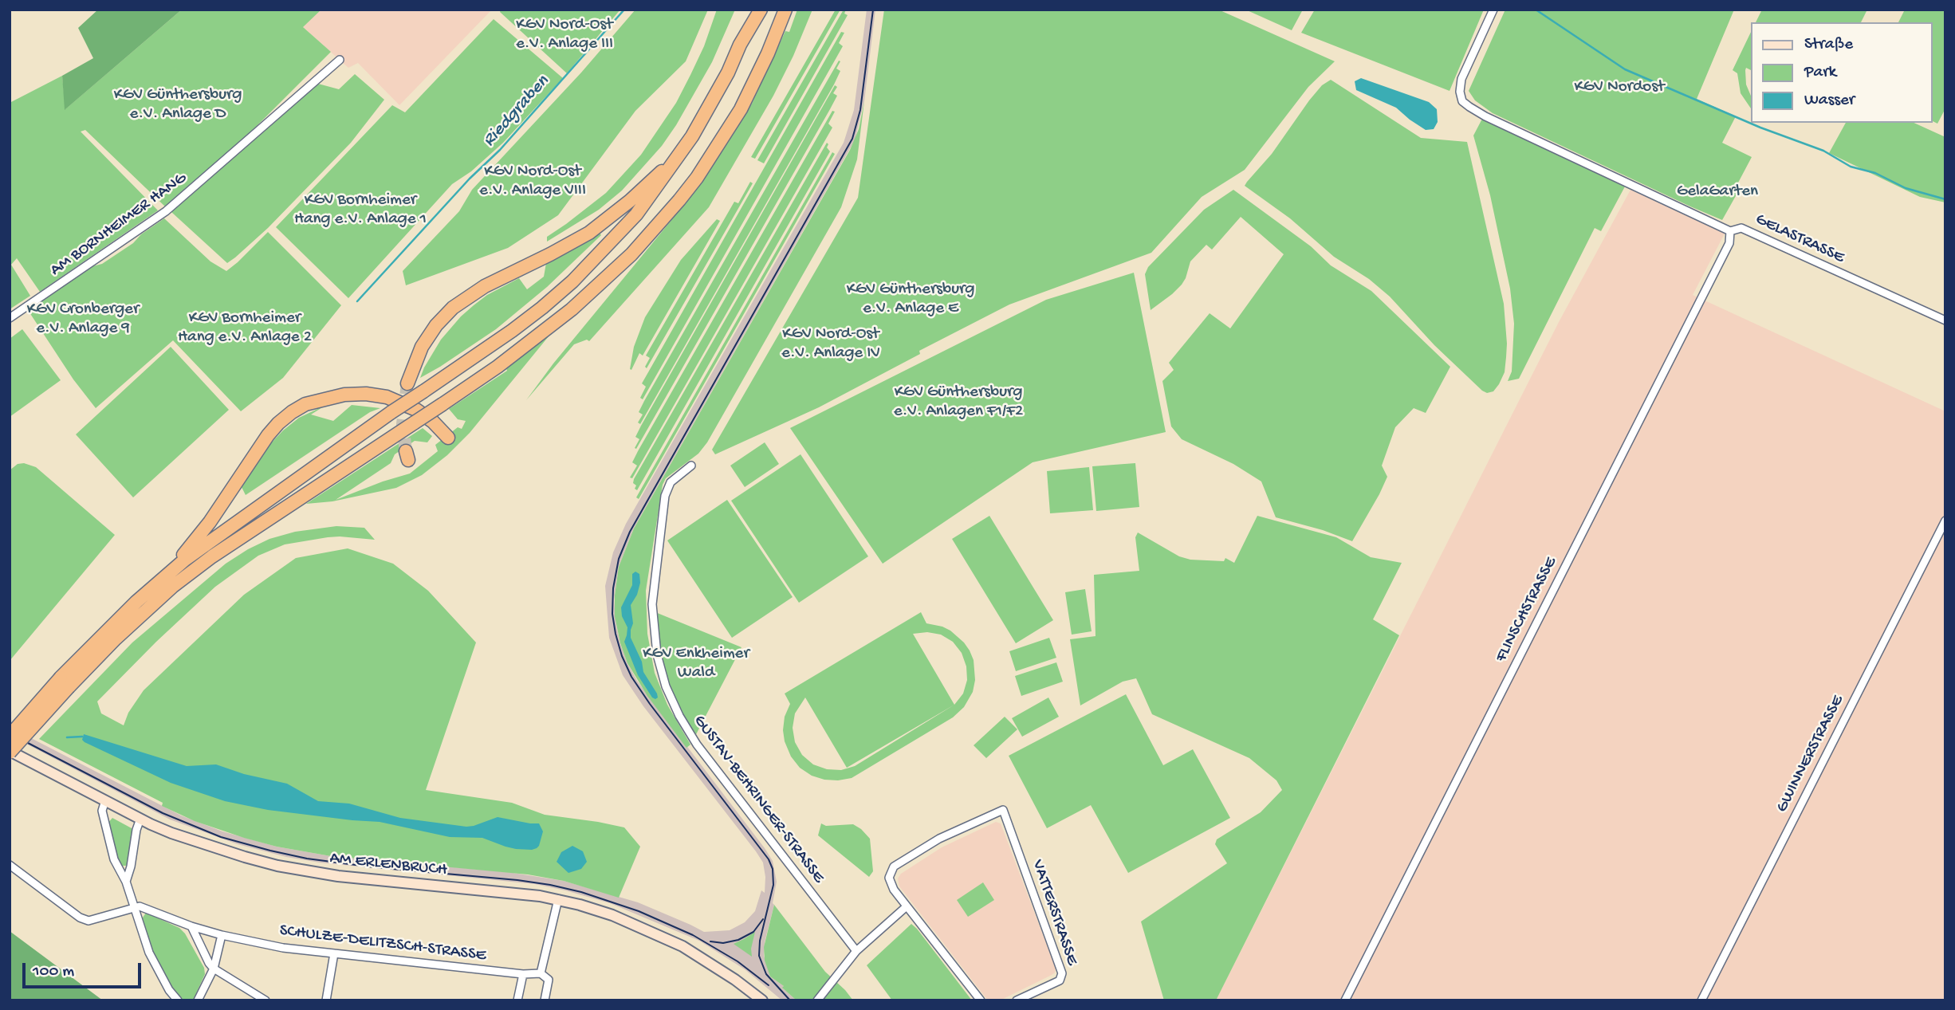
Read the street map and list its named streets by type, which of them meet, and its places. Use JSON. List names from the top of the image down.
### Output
{
  "streets": {
    "main road": ["AM ERLENBRUCH"],
    "street": [
      "AM BORNHEIMER HANG",
      "GELASTRASSE",
      "FLINSCHSTRASSE",
      "GWINNERSTRASSE",
      "GUSTAV-BEHRINGER-STRASSE",
      "VATTERSTRASSE",
      "SCHULZE-DELITZSCH-STRASSE"
    ]
  },
  "crossings": [
    ["GELASTRASSE", "FLINSCHSTRASSE"]
  ],
  "water": ["Riedgraben"],
  "parks": [
    "KGV Nord-Ost e.V. Anlage III",
    "KGV Nordost",
    "KGV Günthersburg e.V. Anlage D",
    "KGV Nord-Ost e.V. Anlage VIII",
    "GelaGarten",
    "KGV Bornheimer Hang e.V. Anlage 1",
    "KGV Günthersburg e.V. Anlage E",
    "KGV Cronberger e.V. Anlage 9",
    "KGV Bornheimer Hang e.V. Anlage 2",
    "KGV Nord-Ost e.V. Anlage IV",
    "KGV Günthersburg e.V. Anlagen F1/F2",
    "KGV Enkheimer Wald"
  ],
  "legend": ["Straße", "Park", "Wasser"],
  "scale_bar": "100 m"
}
